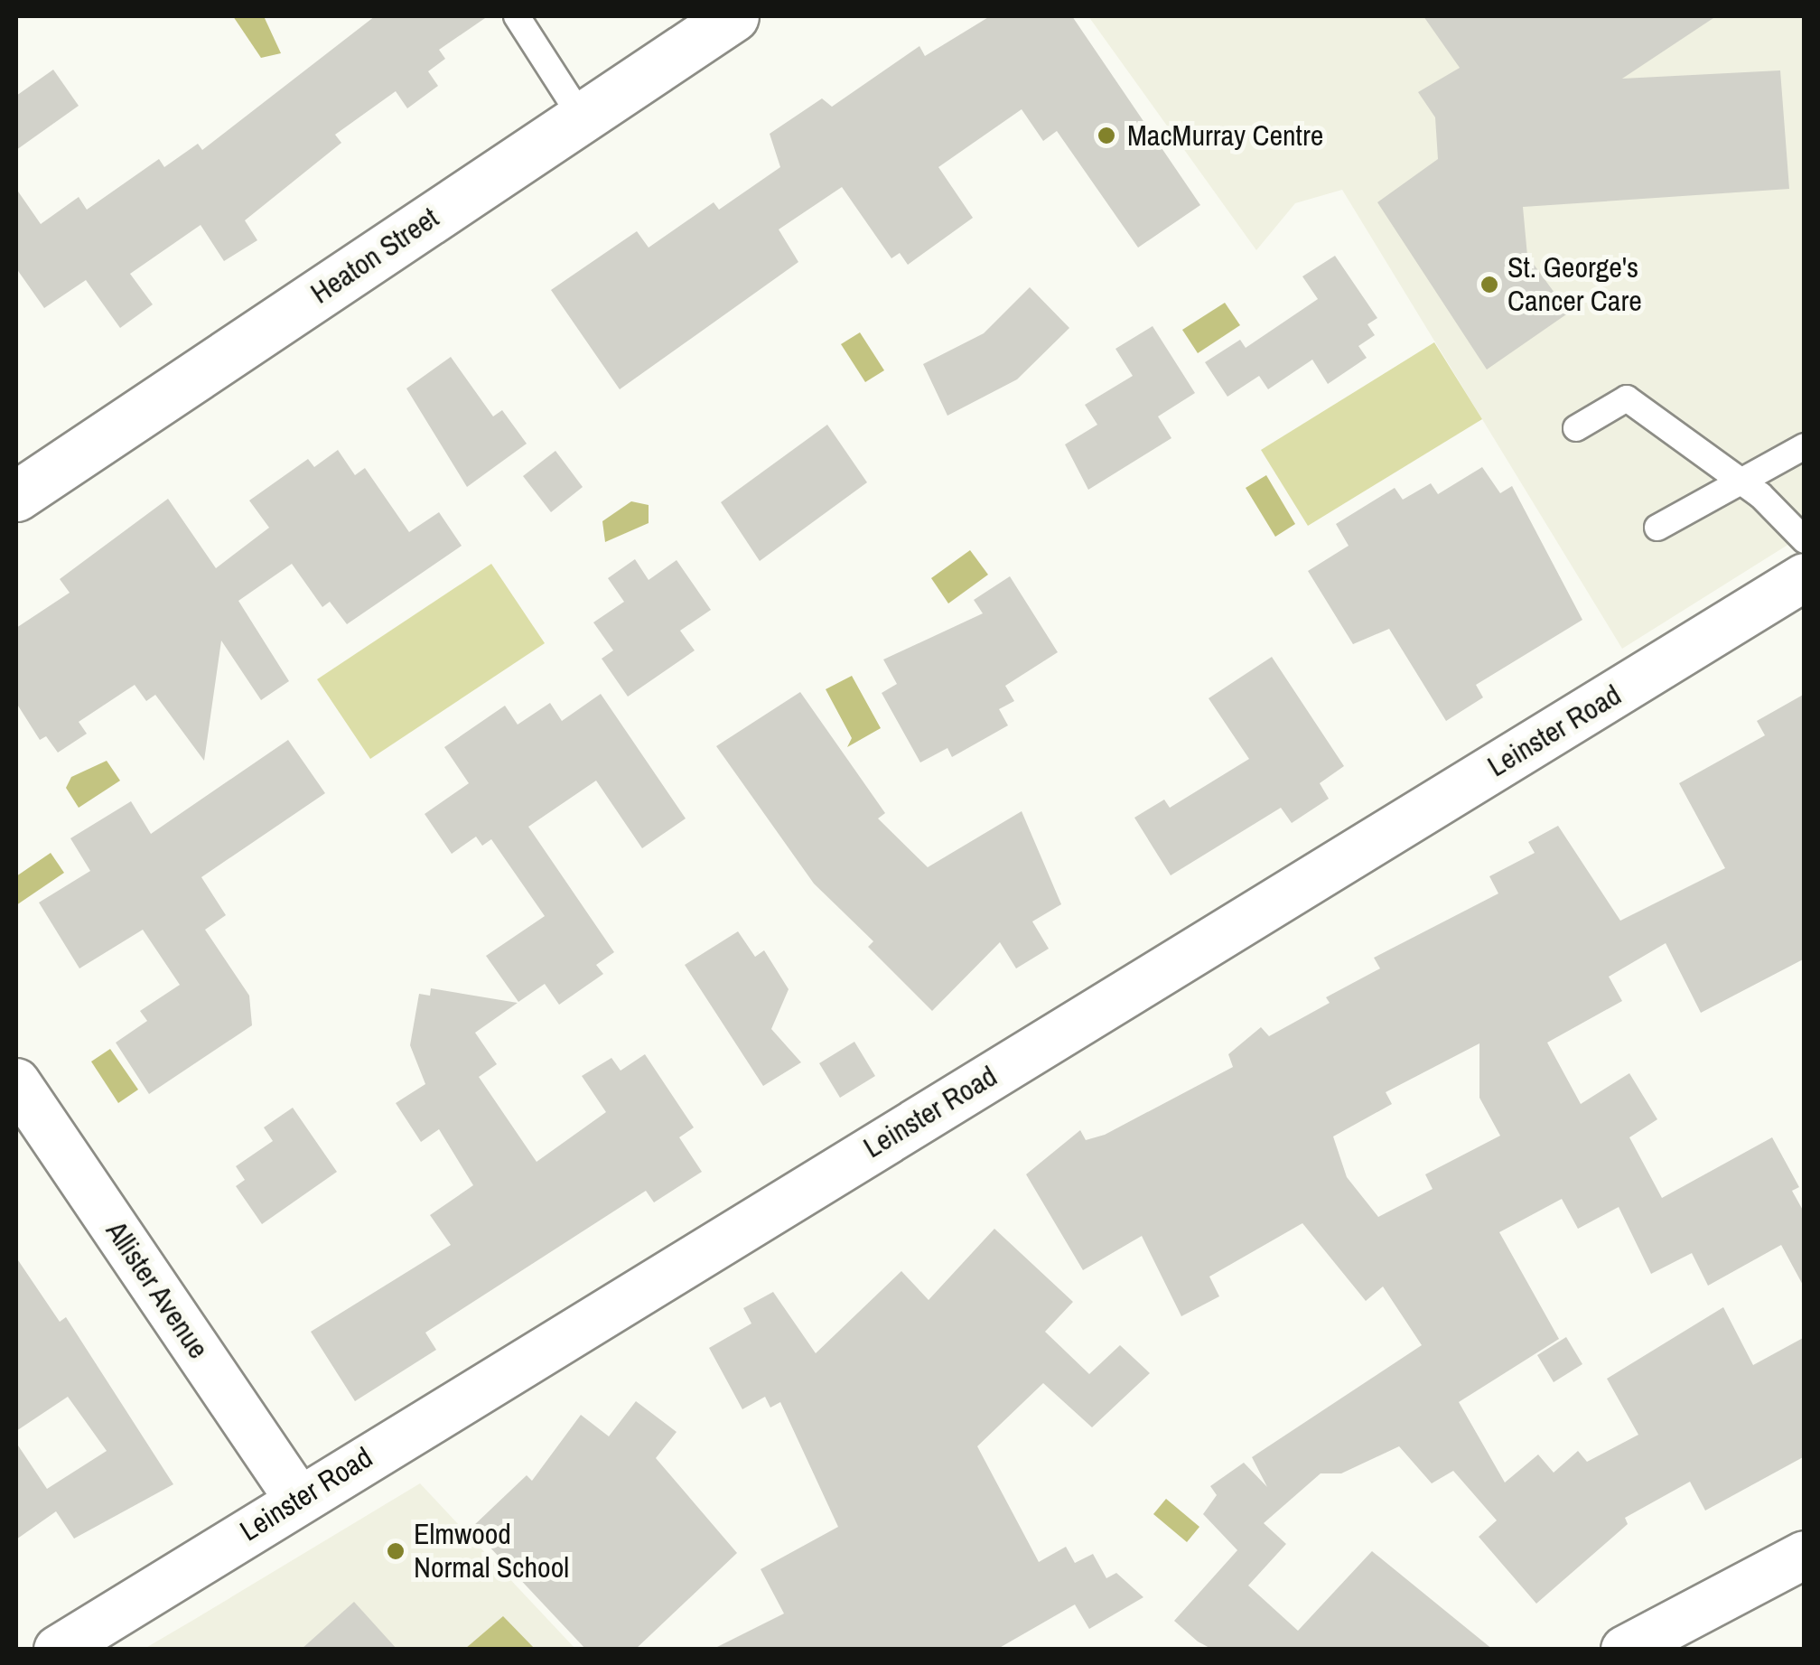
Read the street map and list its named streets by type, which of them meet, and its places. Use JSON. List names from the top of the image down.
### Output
{
  "streets": {
    "main road": ["Heaton Street"],
    "street": ["Leinster Road", "Allister Avenue"]
  },
  "crossings": [
    ["Leinster Road", "Allister Avenue"]
  ],
  "places": ["MacMurray Centre", "St. George's Cancer Care", "Elmwood Normal School"]
}
